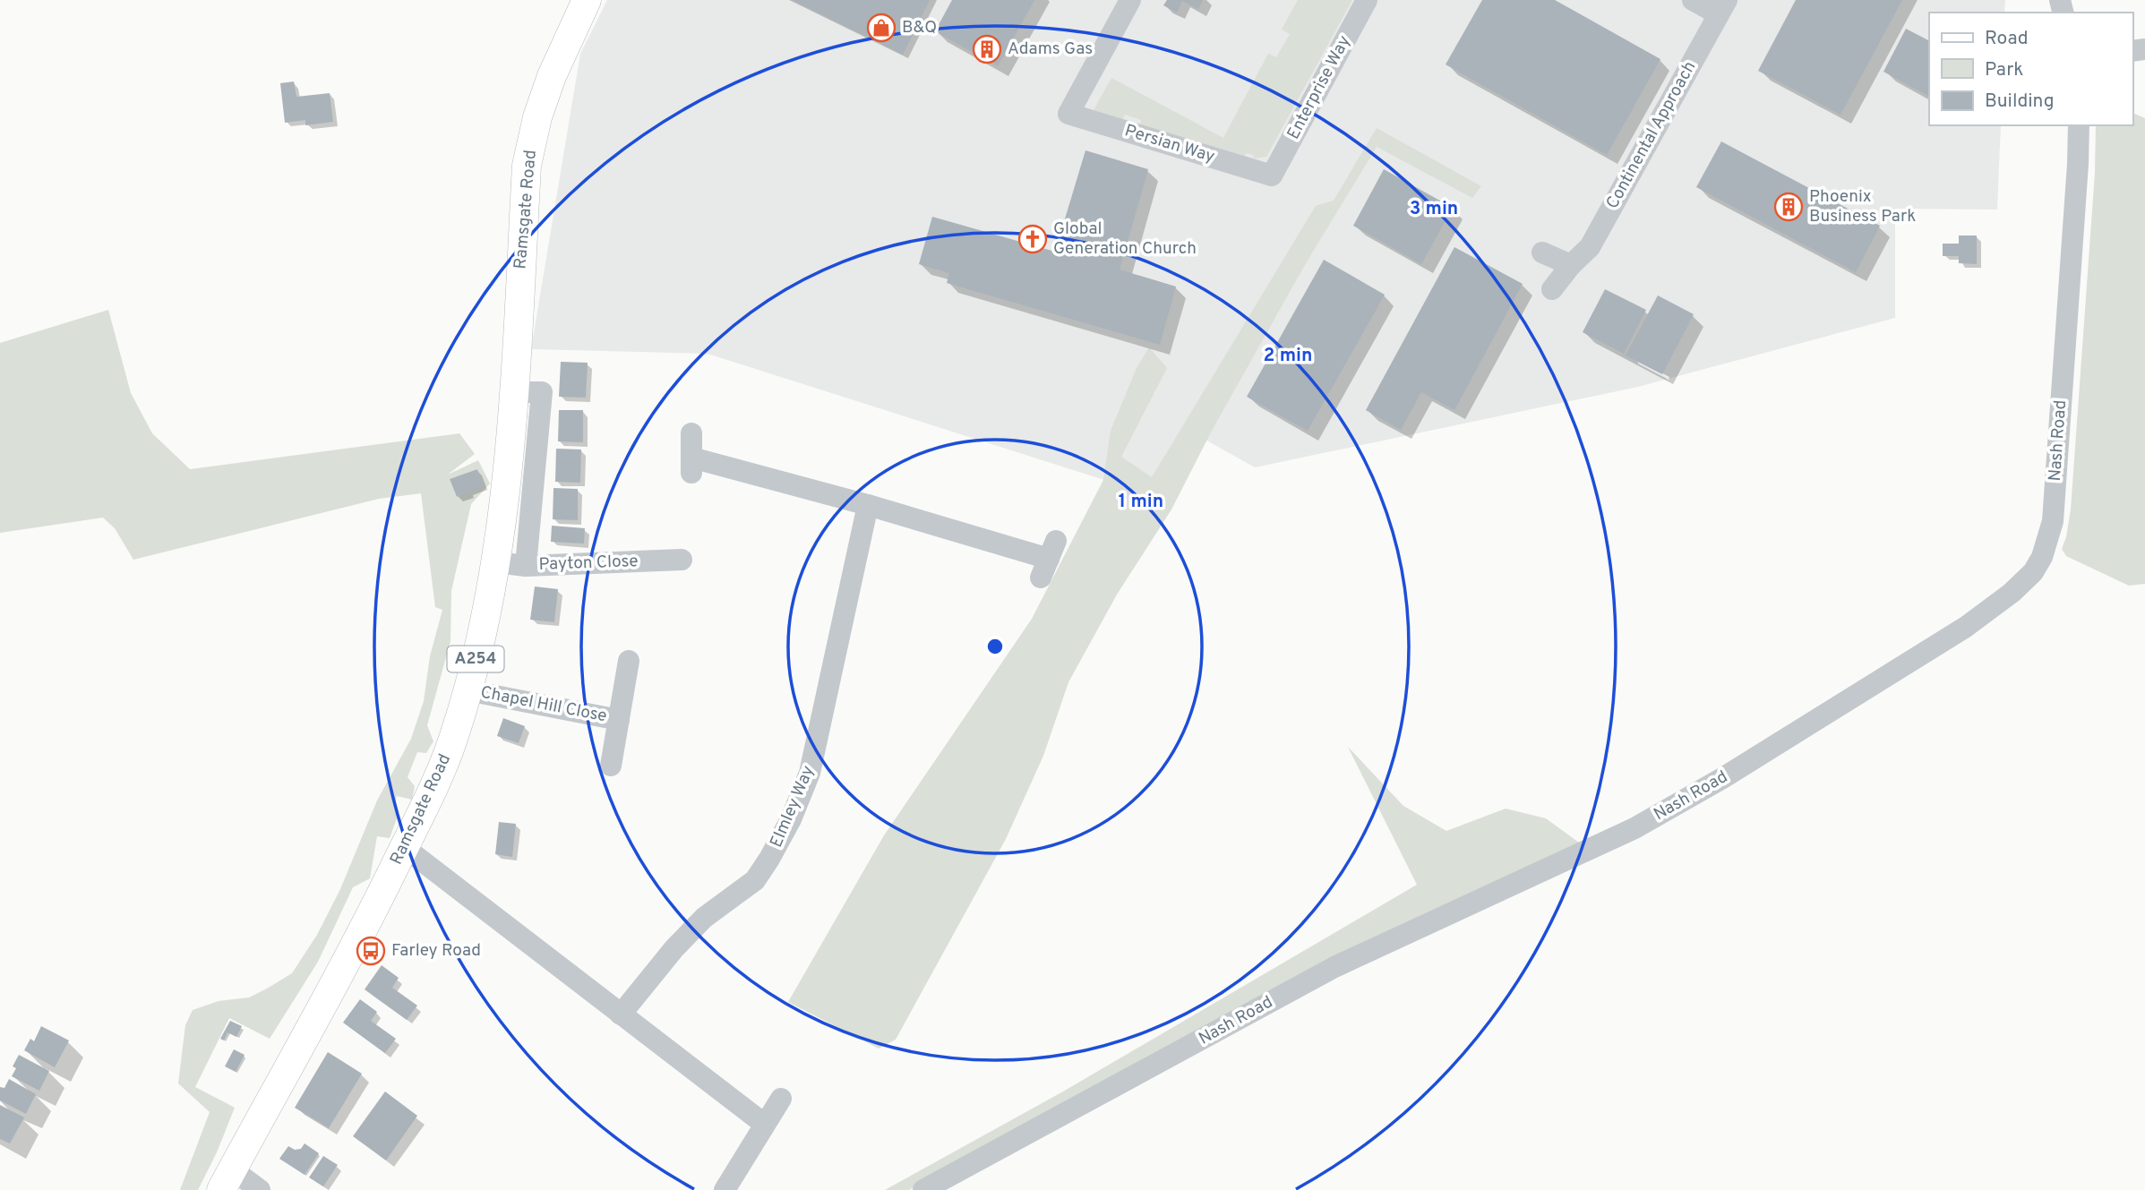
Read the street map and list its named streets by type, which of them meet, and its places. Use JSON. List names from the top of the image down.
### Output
{
  "streets": {
    "main road": ["Ramsgate Road", "A254"],
    "street": [
      "Enterprise Way",
      "Continental Approach",
      "Persian Way",
      "Nash Road",
      "Payton Close",
      "Chapel Hill Close",
      "Elmley Way"
    ]
  },
  "crossings": [
    ["Enterprise Way", "Persian Way"],
    ["Ramsgate Road", "Payton Close"],
    ["Ramsgate Road", "Chapel Hill Close"]
  ],
  "places": {
    "shop": ["B&Q"],
    "building": ["Adams Gas", "Phoenix Business Park"],
    "church": ["Global Generation Church"],
    "bus stop": ["Farley Road"]
  },
  "legend": ["Road", "Park", "Building"],
  "rings": ["3 min", "2 min", "1 min"]
}
